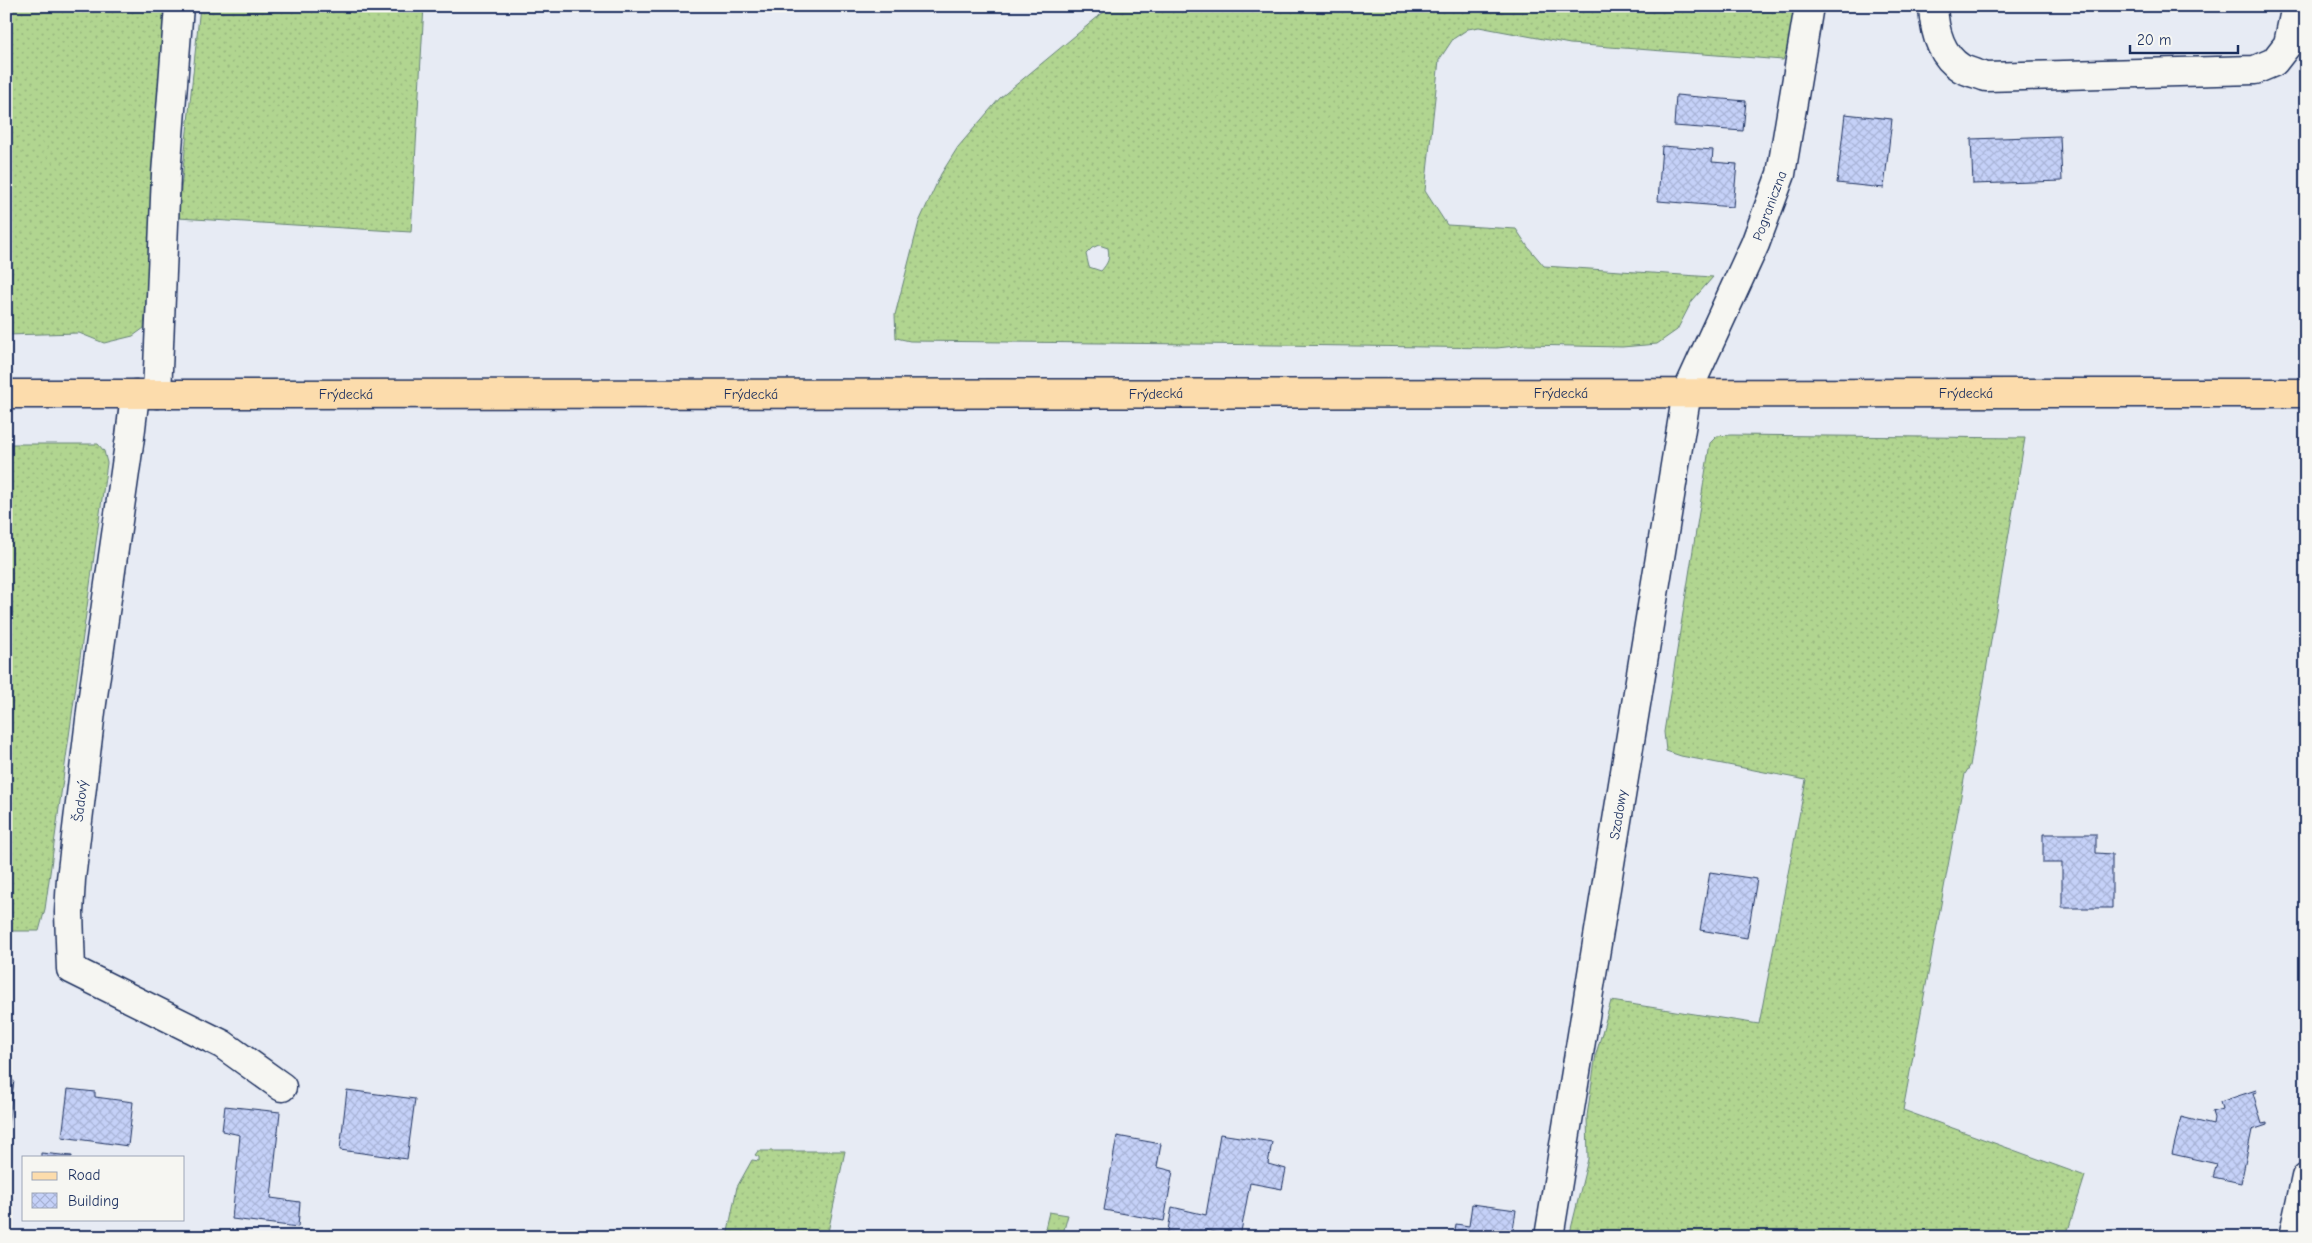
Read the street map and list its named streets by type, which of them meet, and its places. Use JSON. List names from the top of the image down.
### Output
{
  "streets": {
    "main road": ["Frýdecká"],
    "street": ["Pograniczna", "Šadový", "Szadowy"]
  },
  "crossings": [
    ["Pograniczna", "Frýdecká"],
    ["Pograniczna", "Szadowy"],
    ["Frýdecká", "Šadový"],
    ["Frýdecká", "Szadowy"]
  ],
  "legend": ["Road", "Building"],
  "scale_bar": "20 m"
}
